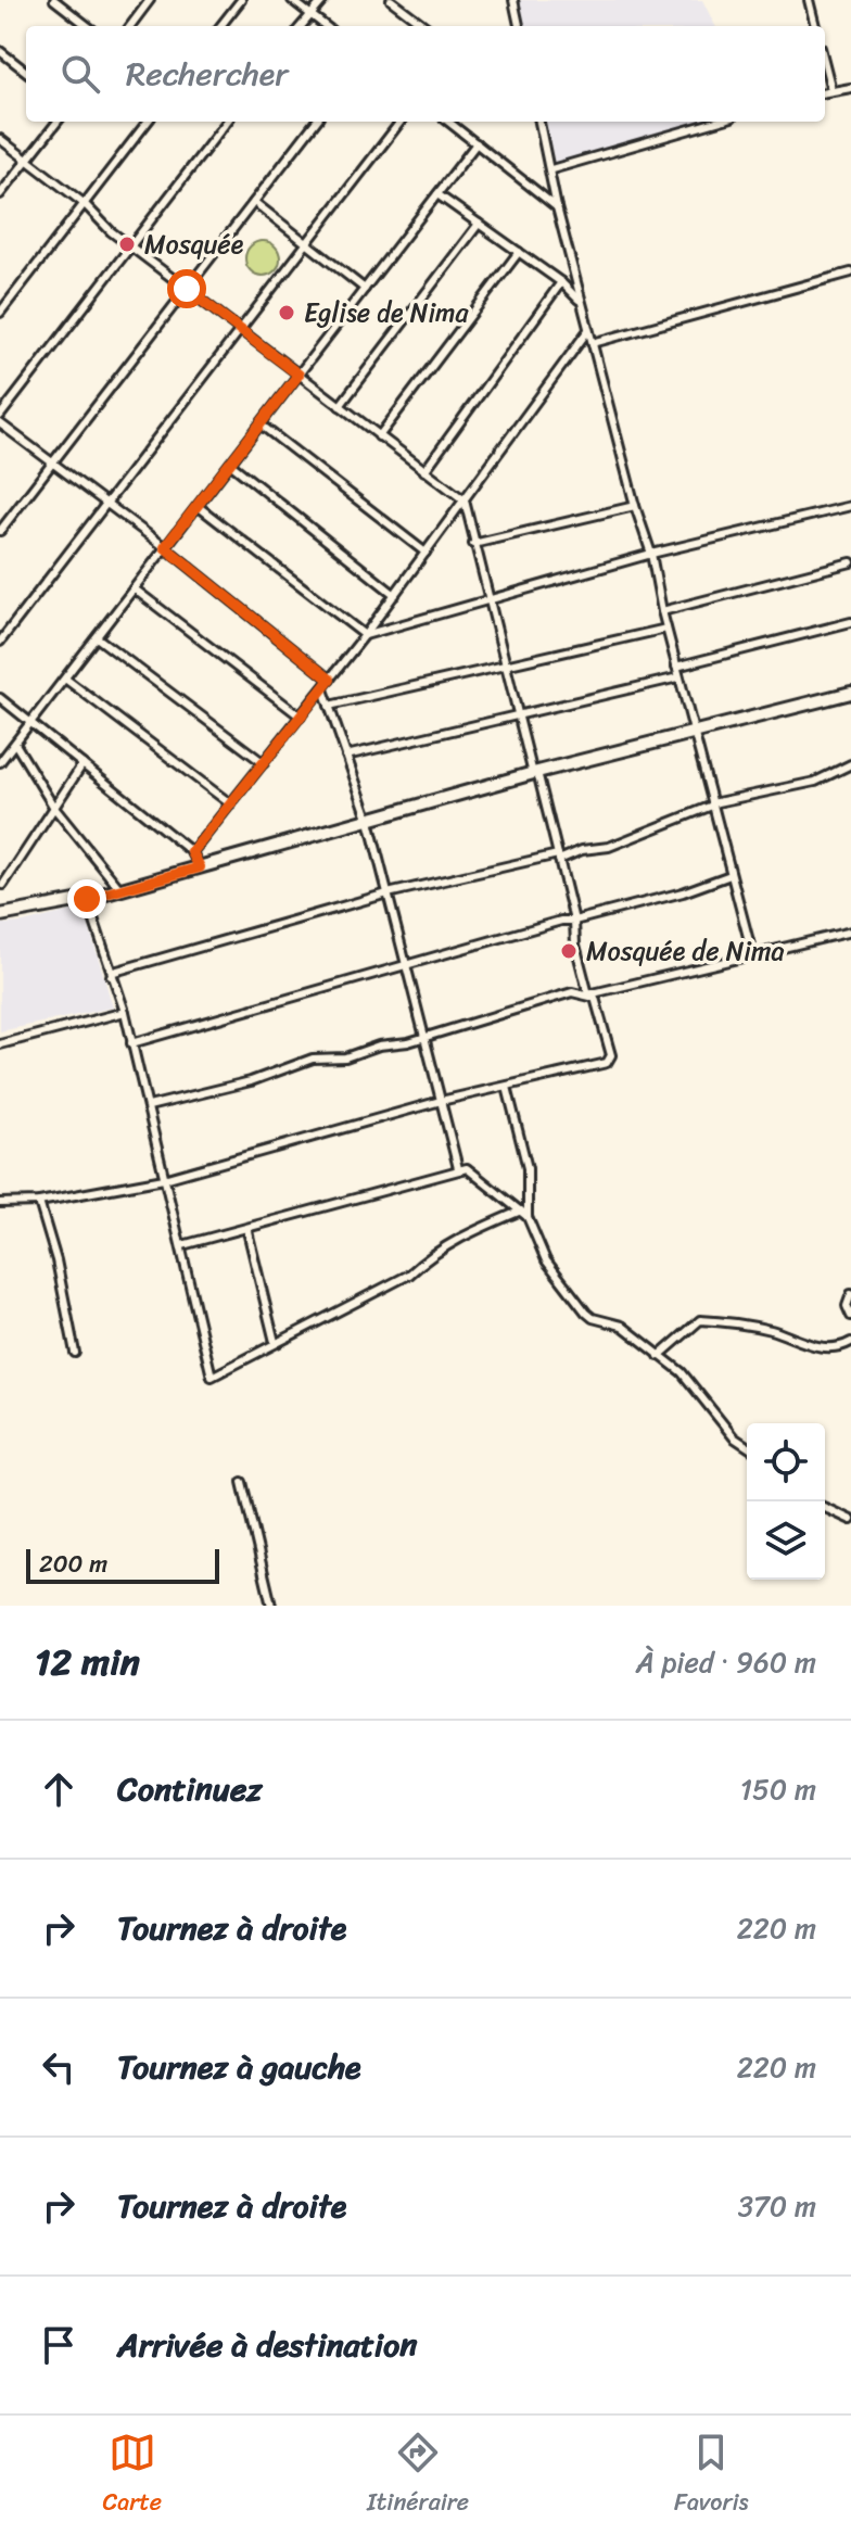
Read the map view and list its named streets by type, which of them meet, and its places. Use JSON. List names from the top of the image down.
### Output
{
  "places": ["Mosquée", "Eglise de Nima", "Mosquée de Nima"],
  "scale_bar": "200 m",
  "page": {
    "search": "Rechercher",
    "scale": "200 m",
    "heading": ["12 min", "À pied · 960 m"],
    "list": [
      ["Continuez", "150 m"],
      ["Tournez à droite", "220 m"],
      ["Tournez à gauche", "220 m"],
      ["Tournez à droite", "370 m"],
      "Arrivée à destination"
    ],
    "nav": ["Carte", "Itinéraire", "Favoris"]
  }
}
